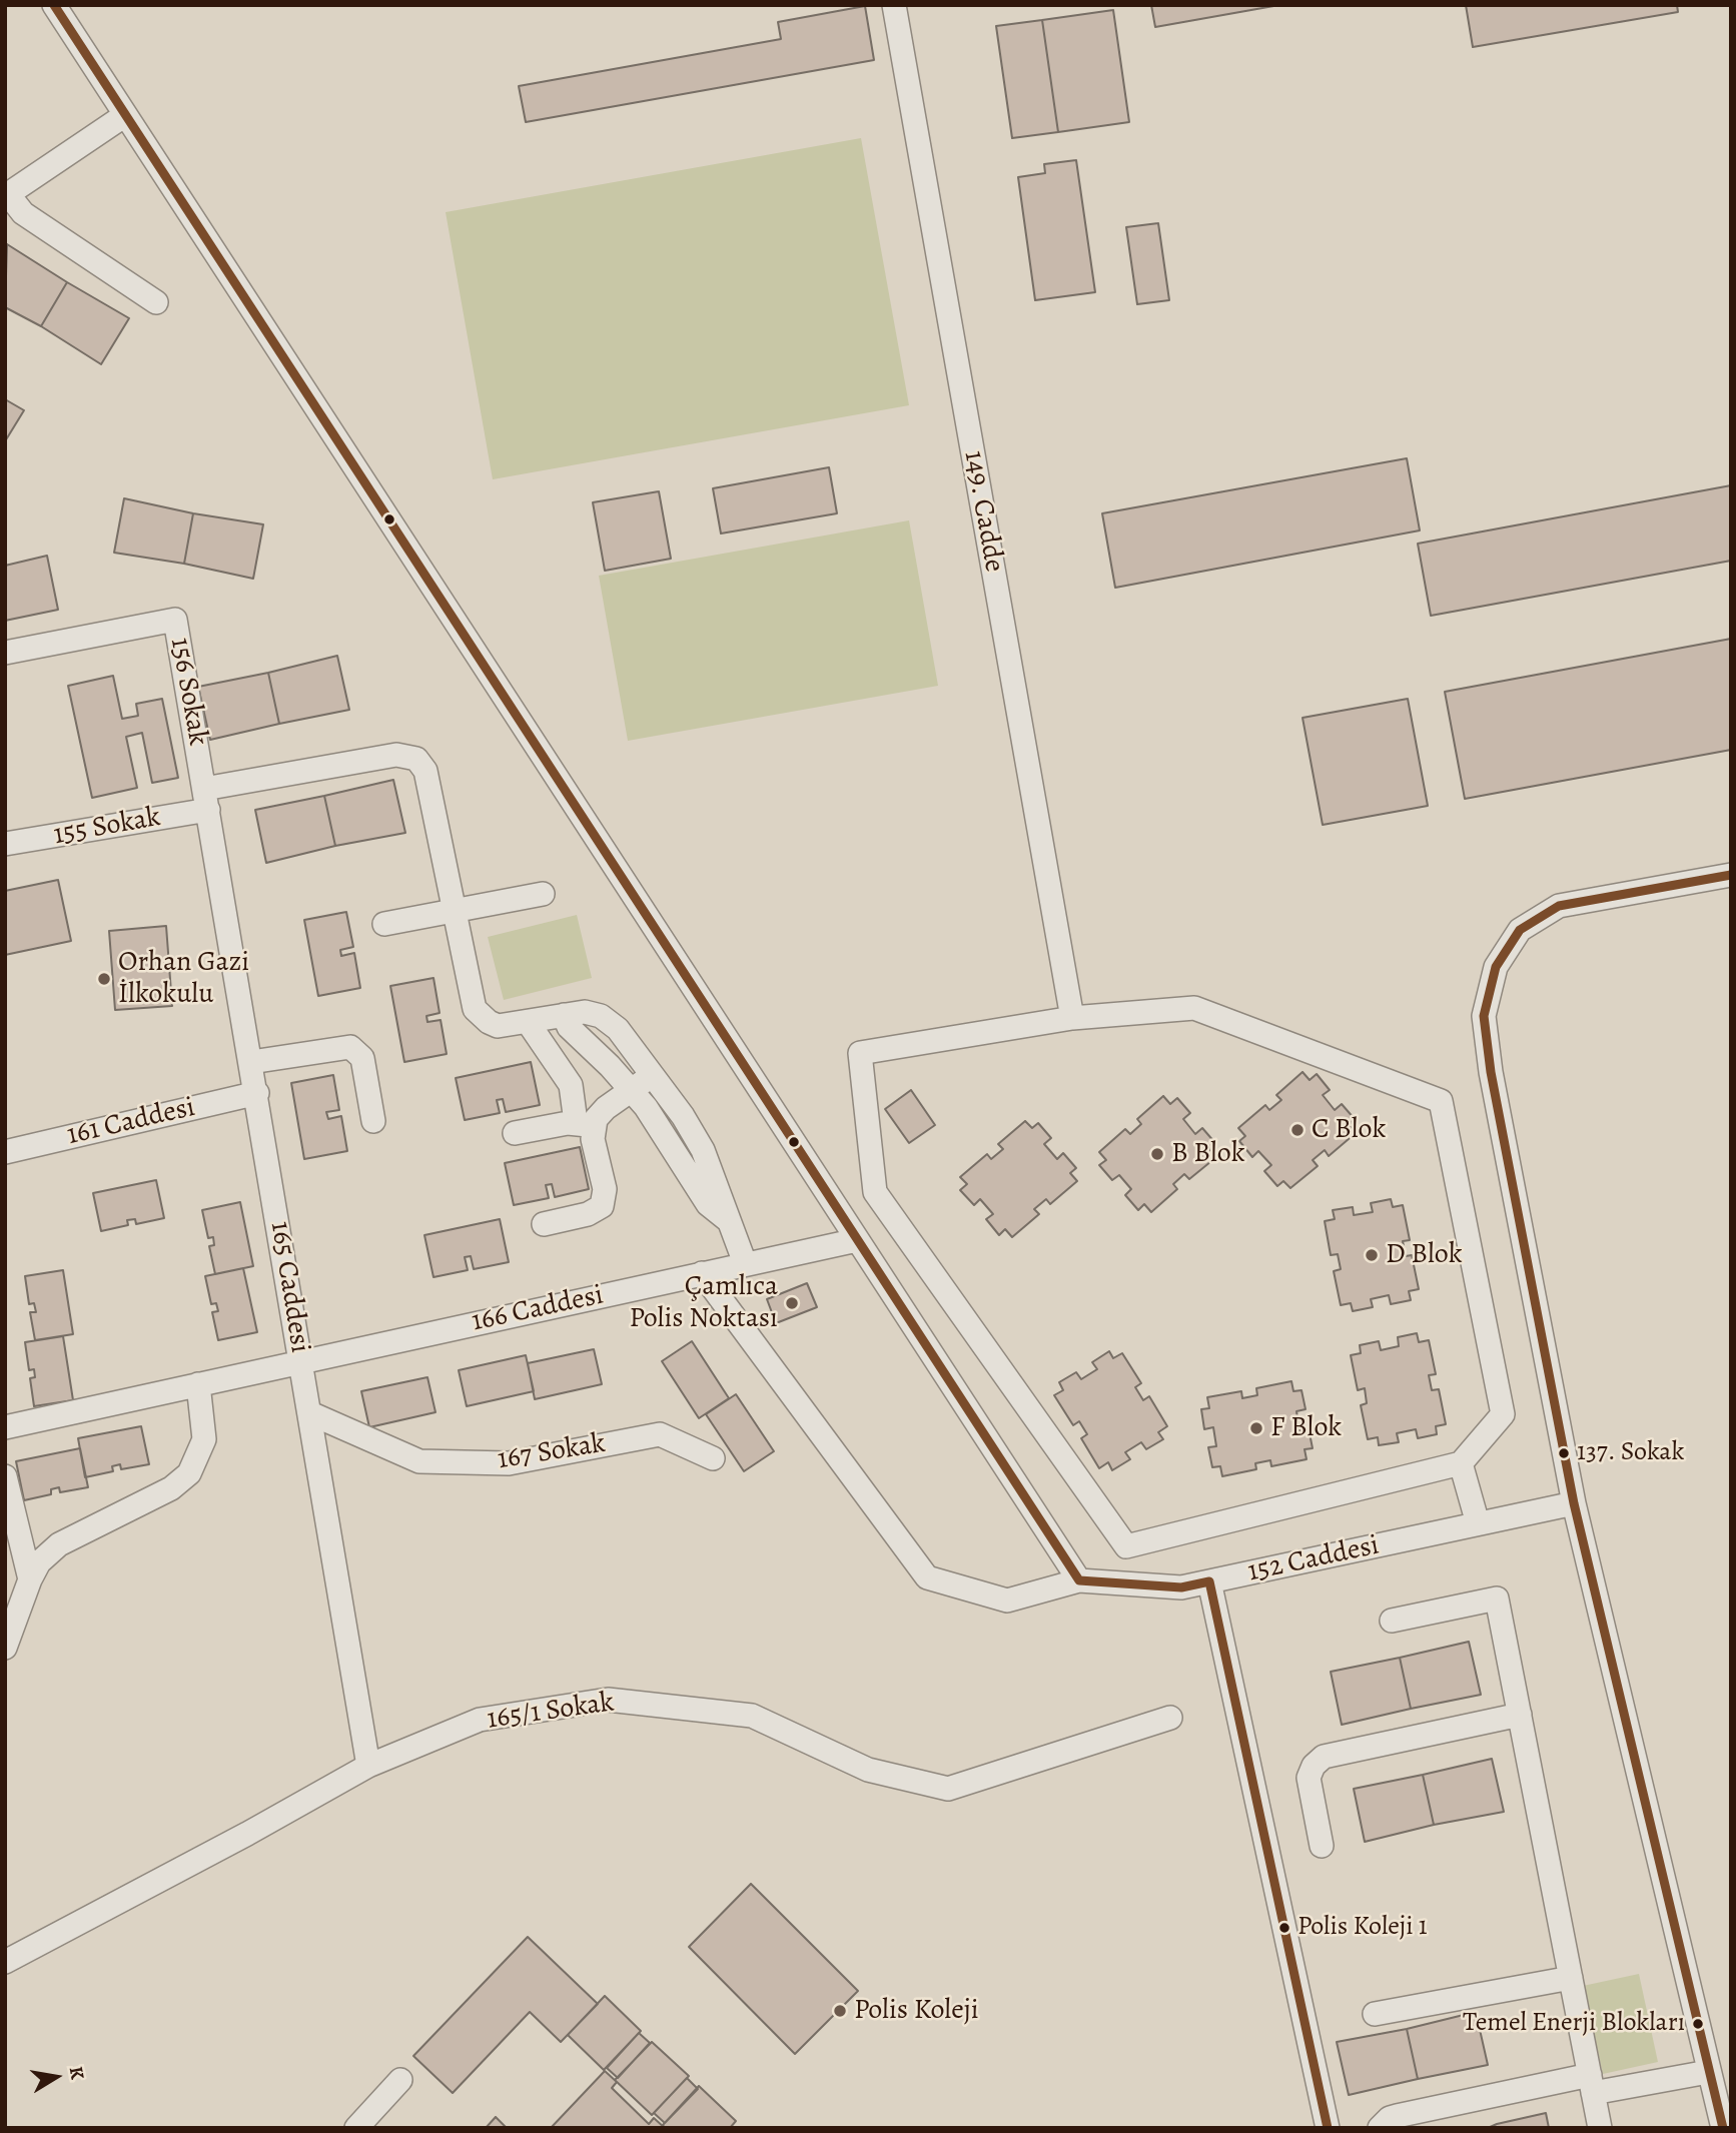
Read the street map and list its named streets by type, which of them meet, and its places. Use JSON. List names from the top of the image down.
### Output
{
  "streets": {
    "street": [
      "149. Cadde",
      "156 Sokak",
      "155 Sokak",
      "161 Caddesi",
      "165 Caddesi",
      "166 Caddesi",
      "167 Sokak",
      "152 Caddesi",
      "165/1 Sokak"
    ]
  },
  "crossings": [
    ["156 Sokak", "155 Sokak"],
    ["156 Sokak", "165 Caddesi"],
    ["155 Sokak", "165 Caddesi"],
    ["155 Sokak", "166 Caddesi"],
    ["161 Caddesi", "165 Caddesi"],
    ["165 Caddesi", "166 Caddesi"],
    ["165 Caddesi", "167 Sokak"],
    ["165 Caddesi", "165/1 Sokak"],
    ["166 Caddesi", "152 Caddesi"]
  ],
  "places": [
    "Orhan Gazi İlkokulu",
    "C Blok",
    "B Blok",
    "D Blok",
    "Çamlıca Polis Noktası",
    "F Blok",
    "137. Sokak",
    "Polis Koleji 1",
    "Polis Koleji",
    "Temel Enerji Blokları"
  ],
  "north": "right"
}
